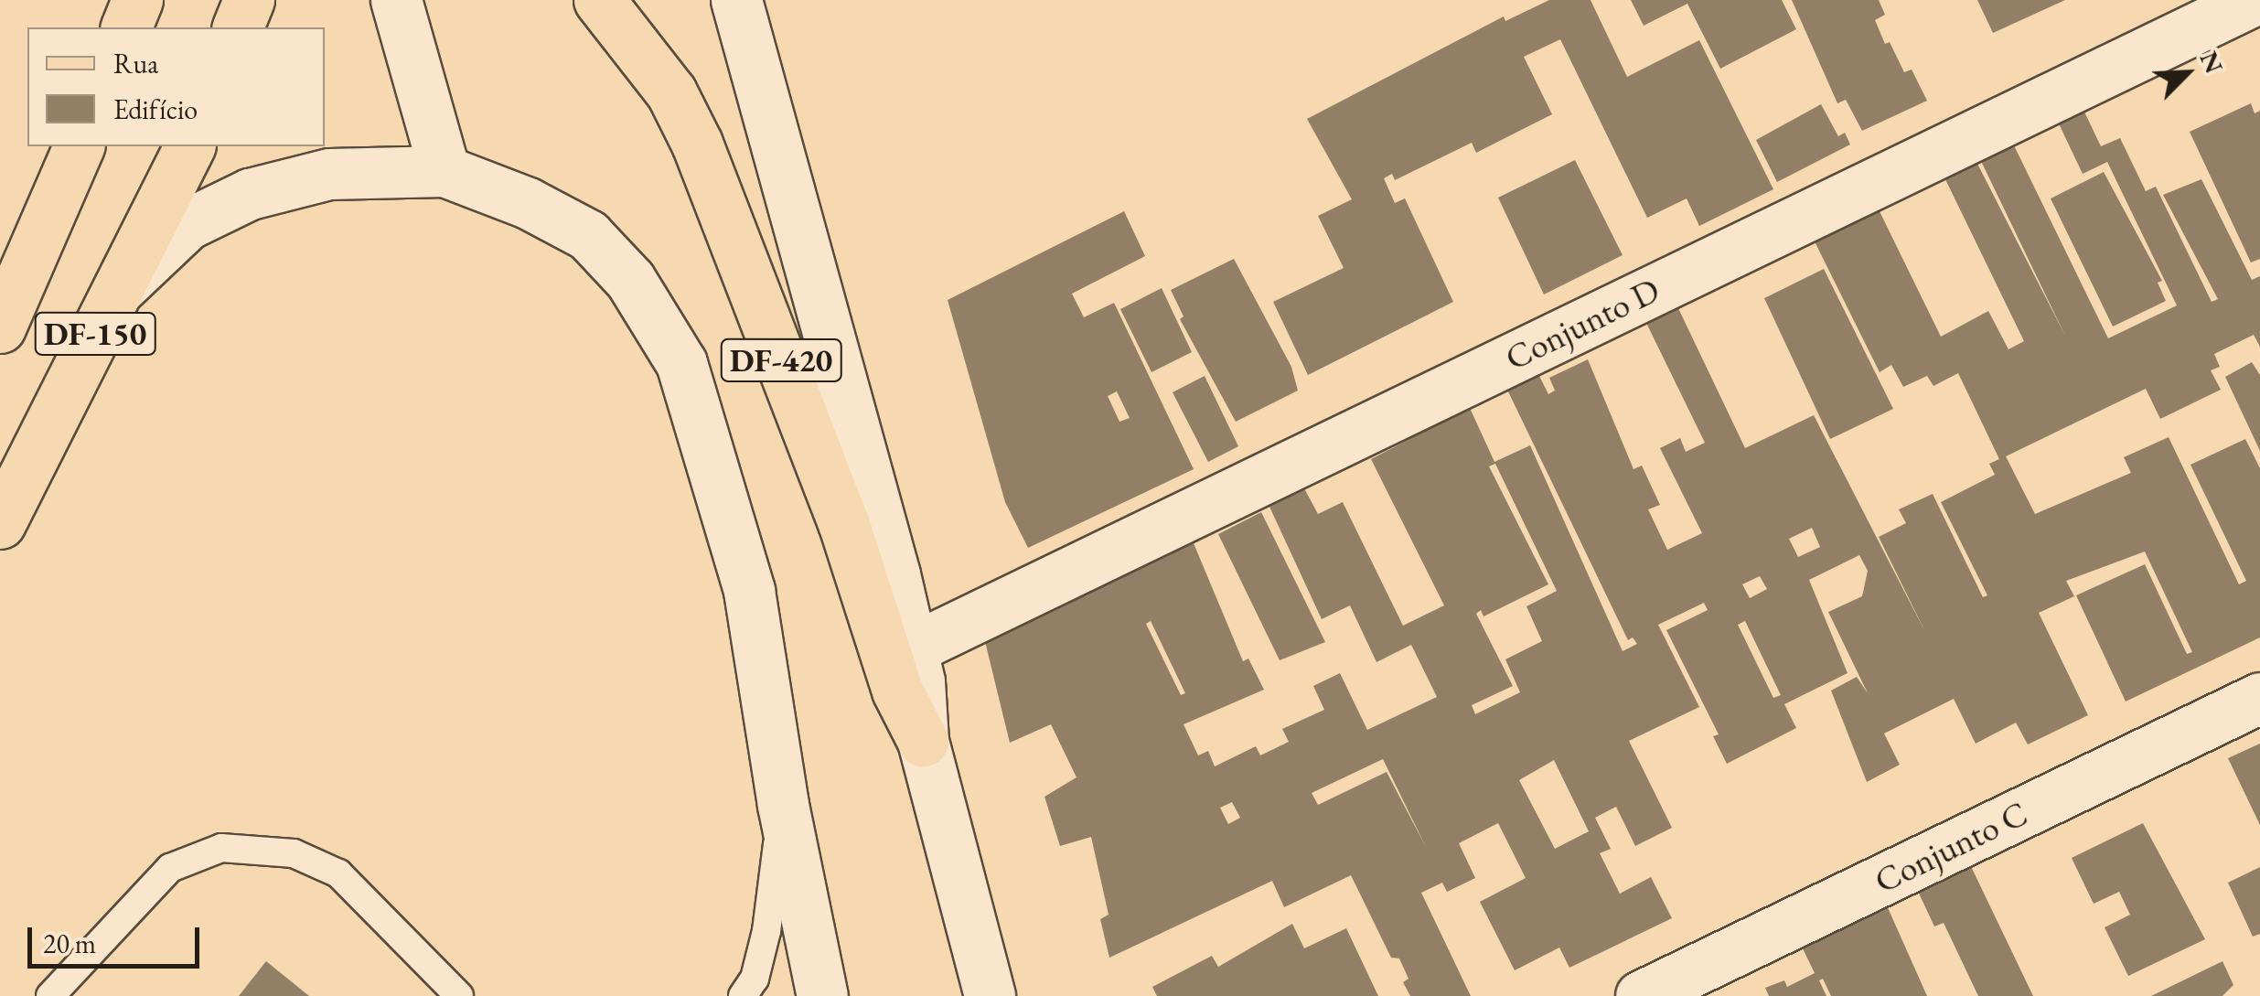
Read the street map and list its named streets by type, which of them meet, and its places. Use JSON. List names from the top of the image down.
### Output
{
  "streets": {
    "main road": [
      "Conjunto D",
      "DF-150",
      "DF-420",
      "Conjunto C"
    ]
  },
  "crossings": [
    ["Conjunto D", "DF-420"],
    ["DF-150", "DF-420"]
  ],
  "legend": ["Rua", "Edifício"],
  "scale_bar": "20 m",
  "north": "top right"
}
